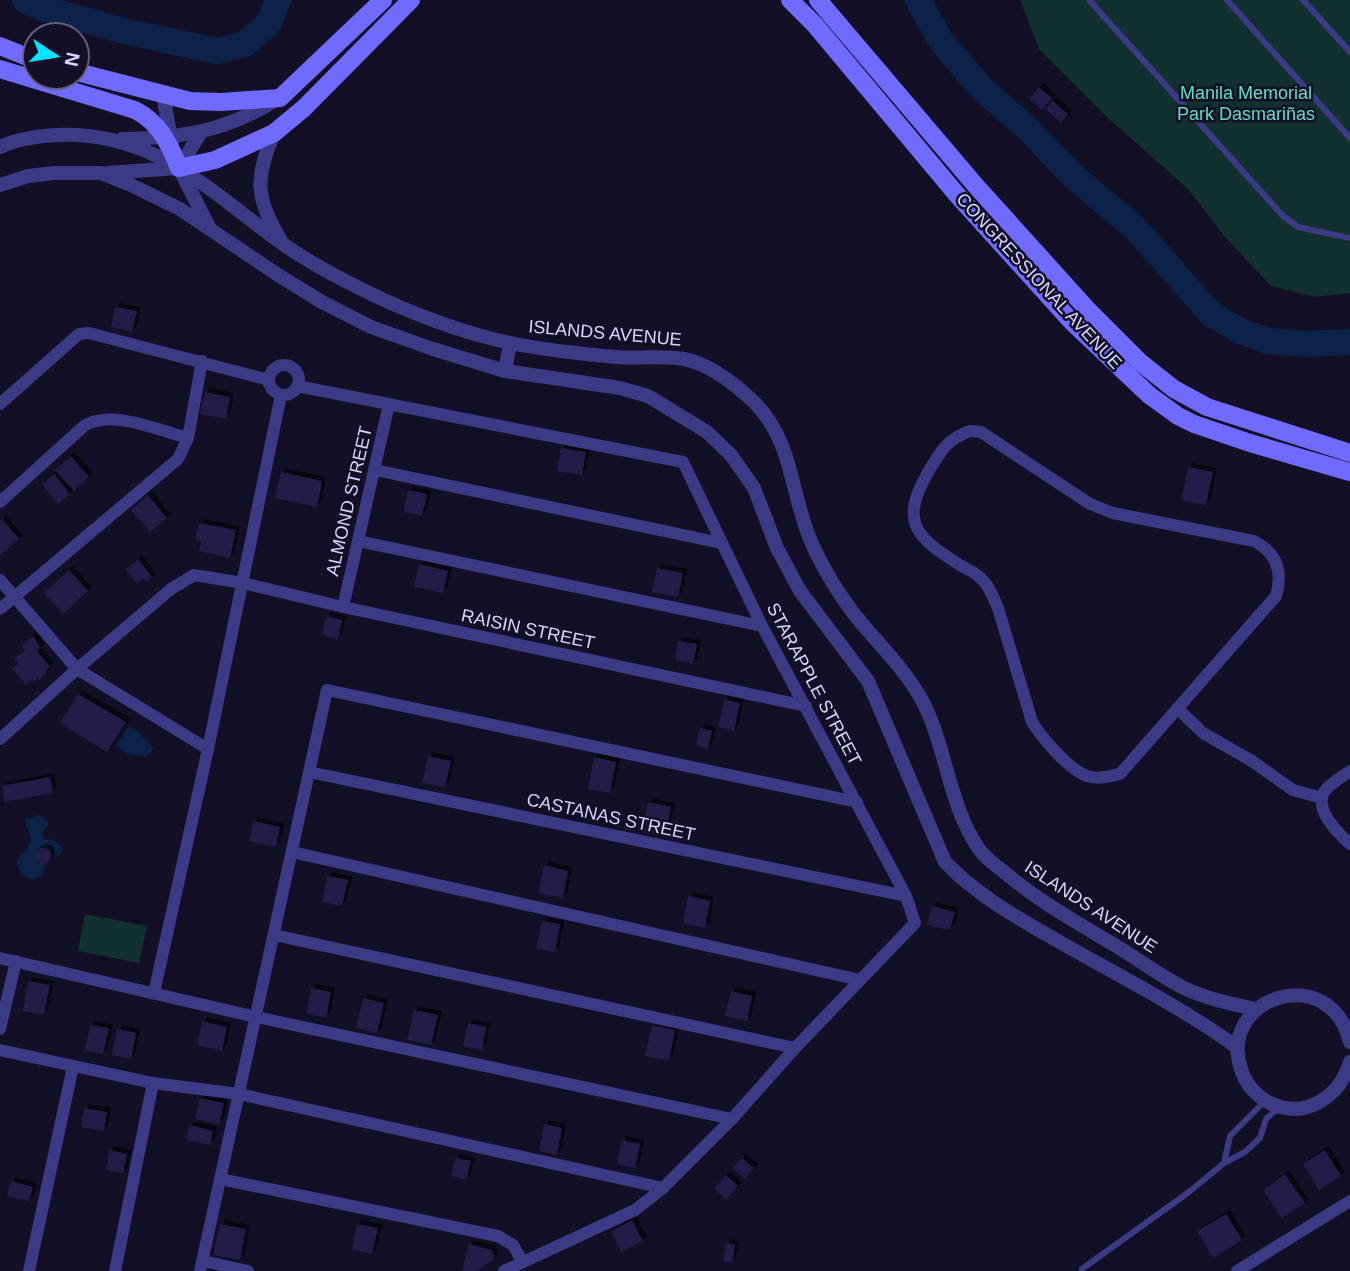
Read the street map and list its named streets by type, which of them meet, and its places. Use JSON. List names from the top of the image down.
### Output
{
  "streets": {
    "main road": ["CONGRESSIONAL AVENUE"],
    "street": [
      "ISLANDS AVENUE",
      "ALMOND STREET",
      "RAISIN STREET",
      "STARAPPLE STREET",
      "CASTANAS STREET"
    ]
  },
  "crossings": [
    ["ALMOND STREET", "RAISIN STREET"],
    ["ALMOND STREET", "STARAPPLE STREET"],
    ["RAISIN STREET", "STARAPPLE STREET"],
    ["STARAPPLE STREET", "CASTANAS STREET"]
  ],
  "parks": ["Manila Memorial Park Dasmariñas"],
  "north": "right"
}
